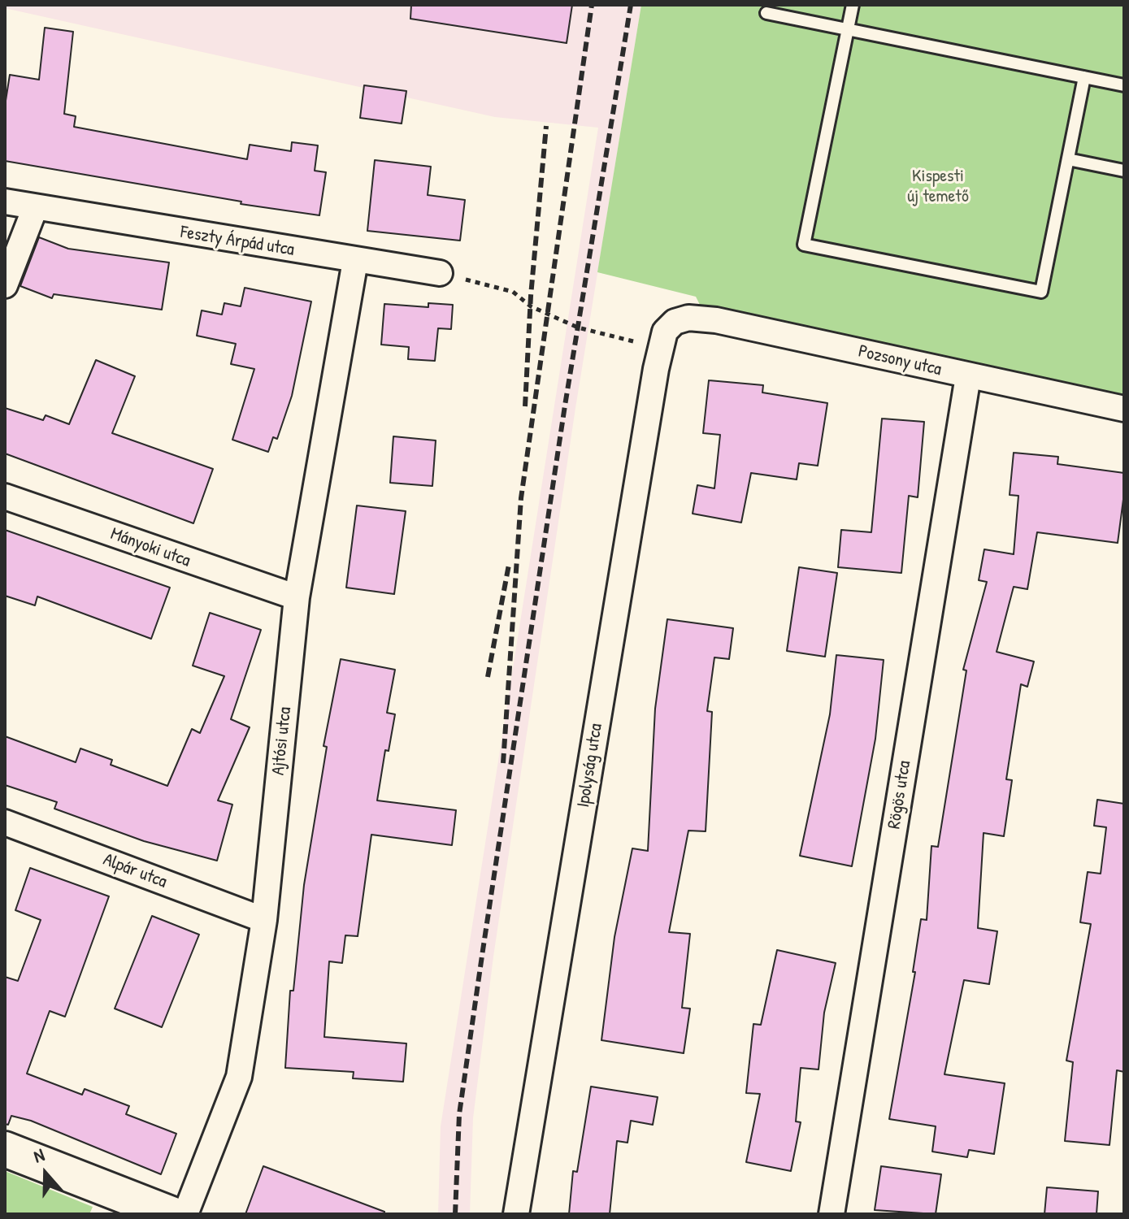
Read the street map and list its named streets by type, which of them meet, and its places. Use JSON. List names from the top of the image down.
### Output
{
  "streets": {
    "street": [
      "Feszty Árpád utca",
      "Pozsony utca",
      "Mányoki utca",
      "Ajtósi utca",
      "Ipolyság utca",
      "Rögös utca",
      "Alpár utca"
    ]
  },
  "crossings": [
    ["Feszty Árpád utca", "Ajtósi utca"],
    ["Pozsony utca", "Ipolyság utca"],
    ["Pozsony utca", "Rögös utca"],
    ["Mányoki utca", "Ajtósi utca"],
    ["Ajtósi utca", "Alpár utca"]
  ],
  "parks": ["Kispesti új temető"],
  "north": "top"
}
